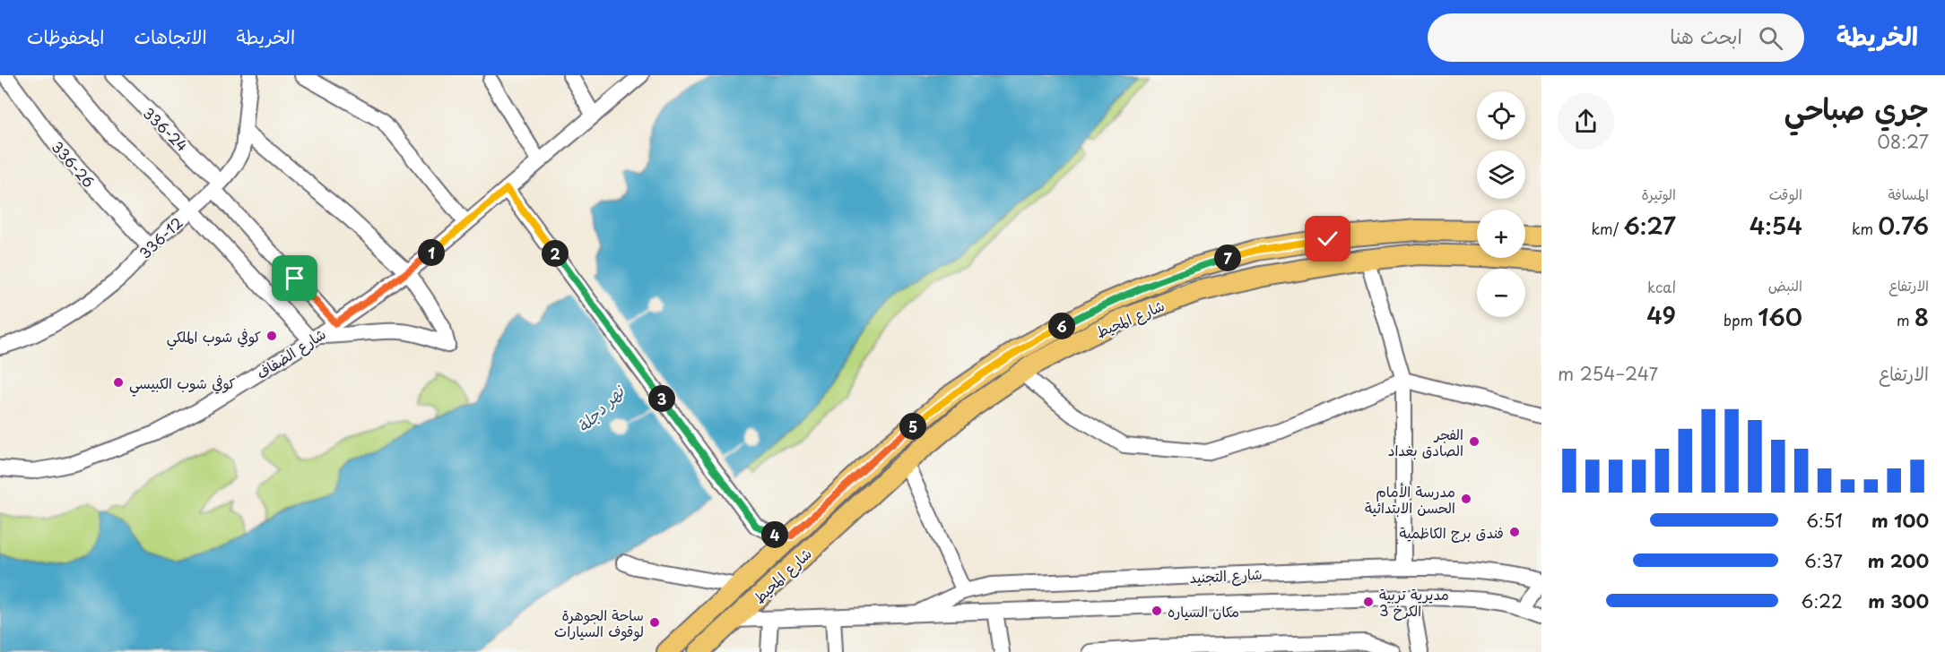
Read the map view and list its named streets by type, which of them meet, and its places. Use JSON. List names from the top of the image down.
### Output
{
  "streets": {
    "main road": ["شارع المحيط"],
    "street": [
      "336-24",
      "336-26",
      "336-12",
      "شارع الضفاف",
      "شارع التجنيد"
    ]
  },
  "crossings": [
    ["336-24", "336-12"],
    ["336-24", "شارع الضفاف"],
    ["336-26", "336-12"],
    ["شارع المحيط", "شارع التجنيد"]
  ],
  "water": ["نهر دجلة"],
  "places": [
    "كوفي شوب الملكي",
    "كوفي شوب الكبيسي",
    "الفجر الصادق بغداد",
    "مدرسة الأمام الحسن الابتدائية",
    "فندق برج الكاظمية",
    "مديرية تربية الكرخ 3",
    "مكان السياره",
    "ساحة الجوهرة لوقوف السيارات"
  ],
  "page": {
    "header": "الخريطة",
    "search": "ابحث هنا",
    "nav": ["الخريطة", "الاتجاهات", "المحفوظات"],
    "heading": ["جري صباحي", "08:27"],
    "map_buttons": ["+", "−"],
    "stats": [
      ["المسافة", "0.76 km"],
      ["الوقت", "4:54"],
      ["الوتيرة", "6:27 /km"],
      ["الارتفاع", "8 m"],
      ["النبض", "160 bpm"],
      ["kcal", "49"]
    ],
    "pins": [
      "1",
      "2",
      "7",
      "6",
      "3",
      "5",
      "4"
    ],
    "chart": ["الارتفاع", "247–254 m"],
    "list": [
      {
        "name": "100 m",
        "note": "6:51"
      },
      {
        "name": "200 m",
        "note": "6:37"
      },
      {
        "name": "300 m",
        "note": "6:22"
      }
    ]
  }
}
